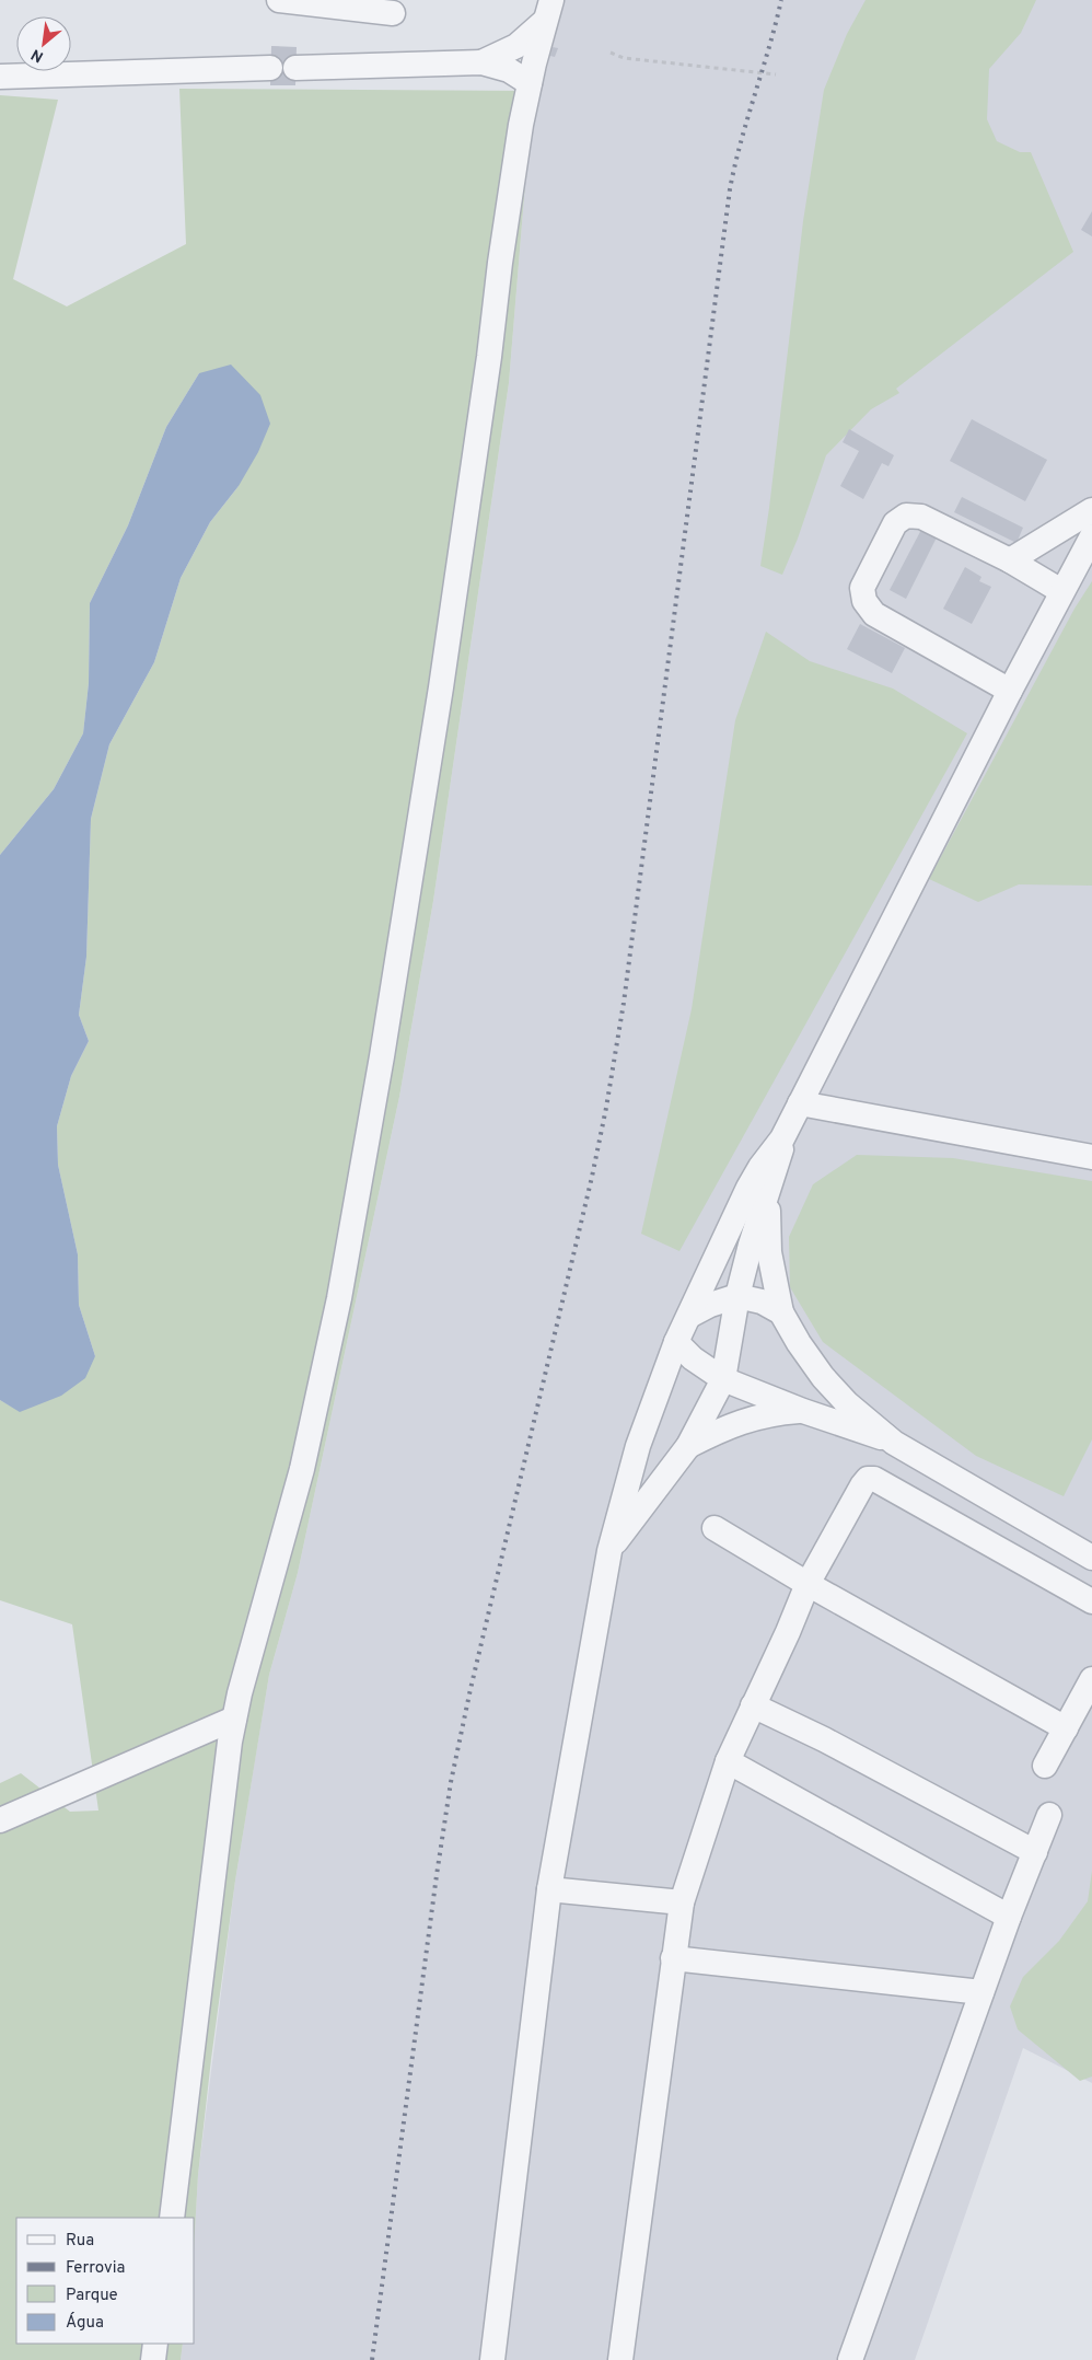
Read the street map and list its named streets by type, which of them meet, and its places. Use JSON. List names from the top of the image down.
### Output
{
  "legend": [
    "Rua",
    "Ferrovia",
    "Parque",
    "Água"
  ],
  "north": "bottom left"
}
